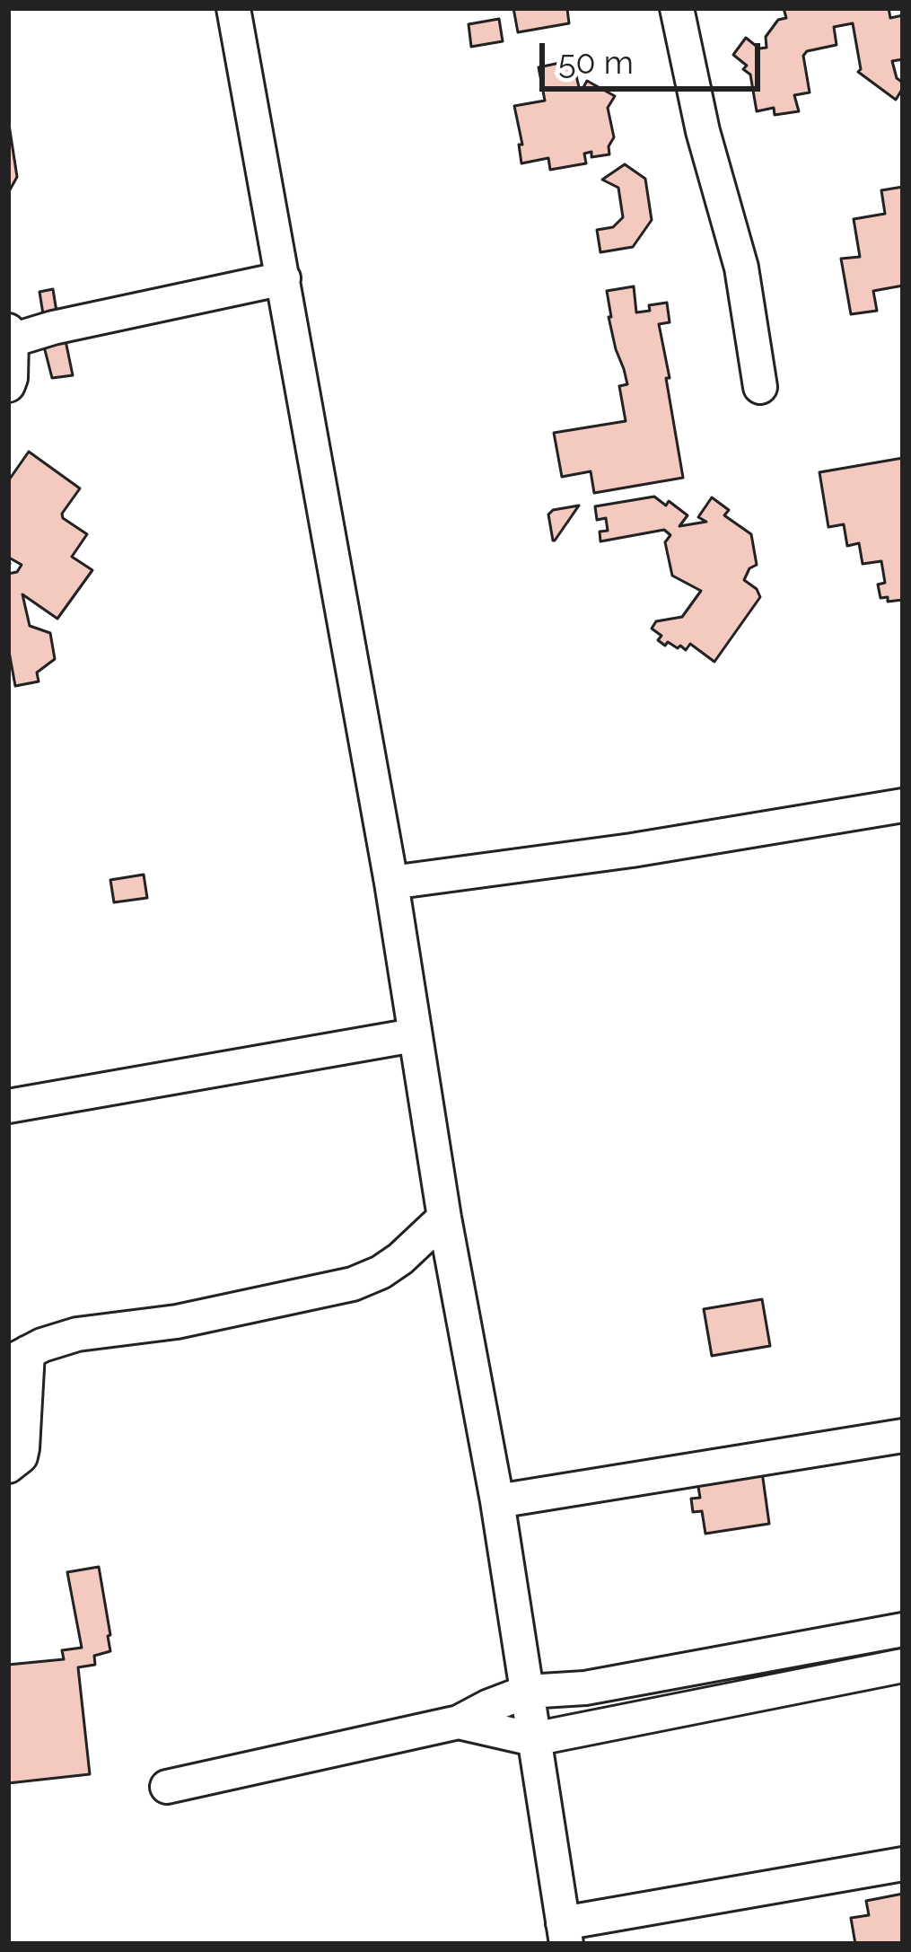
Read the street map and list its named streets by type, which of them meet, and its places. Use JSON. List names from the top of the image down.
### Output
{
  "scale_bar": "50 m"
}
